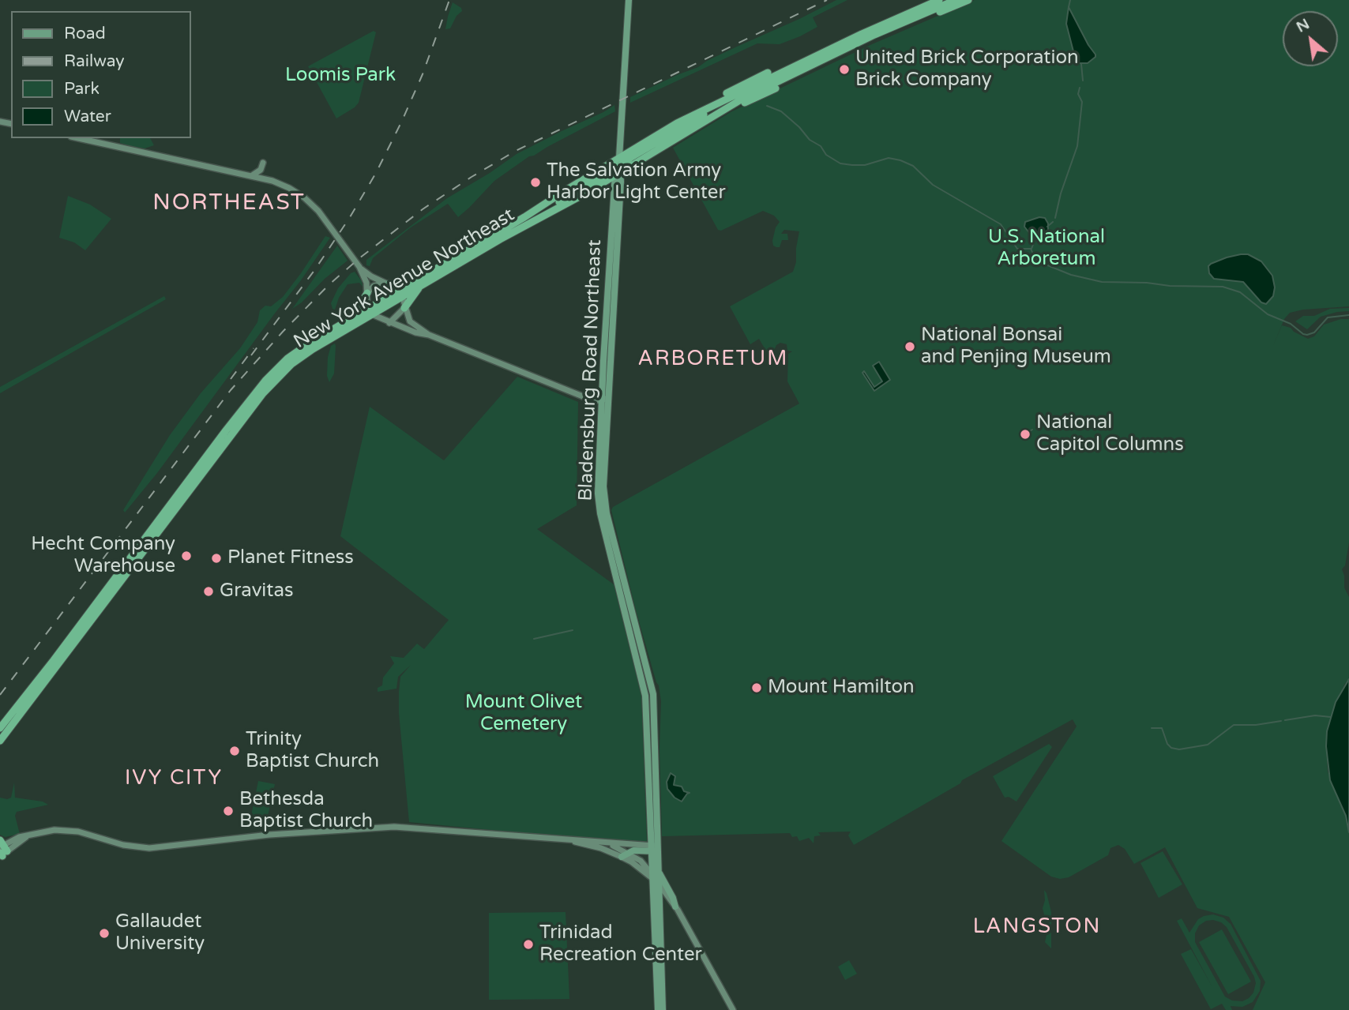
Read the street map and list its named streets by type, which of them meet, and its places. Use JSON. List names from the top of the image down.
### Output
{
  "streets": {
    "highway": ["New York Avenue Northeast"],
    "main road": ["Bladensburg Road Northeast"]
  },
  "crossings": [
    ["New York Avenue Northeast", "Bladensburg Road Northeast"]
  ],
  "districts": [
    "NORTHEAST",
    "ARBORETUM",
    "IVY CITY",
    "LANGSTON"
  ],
  "parks": ["Loomis Park", "U.S. National Arboretum", "Mount Olivet Cemetery"],
  "places": [
    "United Brick Corporation Brick Company",
    "The Salvation Army Harbor Light Center",
    "National Bonsai and Penjing Museum",
    "National Capitol Columns",
    "Hecht Company Warehouse",
    "Planet Fitness",
    "Gravitas",
    "Mount Hamilton",
    "Trinity Baptist Church",
    "Bethesda Baptist Church",
    "Gallaudet University",
    "Trinidad Recreation Center"
  ],
  "legend": [
    "Road",
    "Railway",
    "Park",
    "Water"
  ],
  "north": "top left"
}
